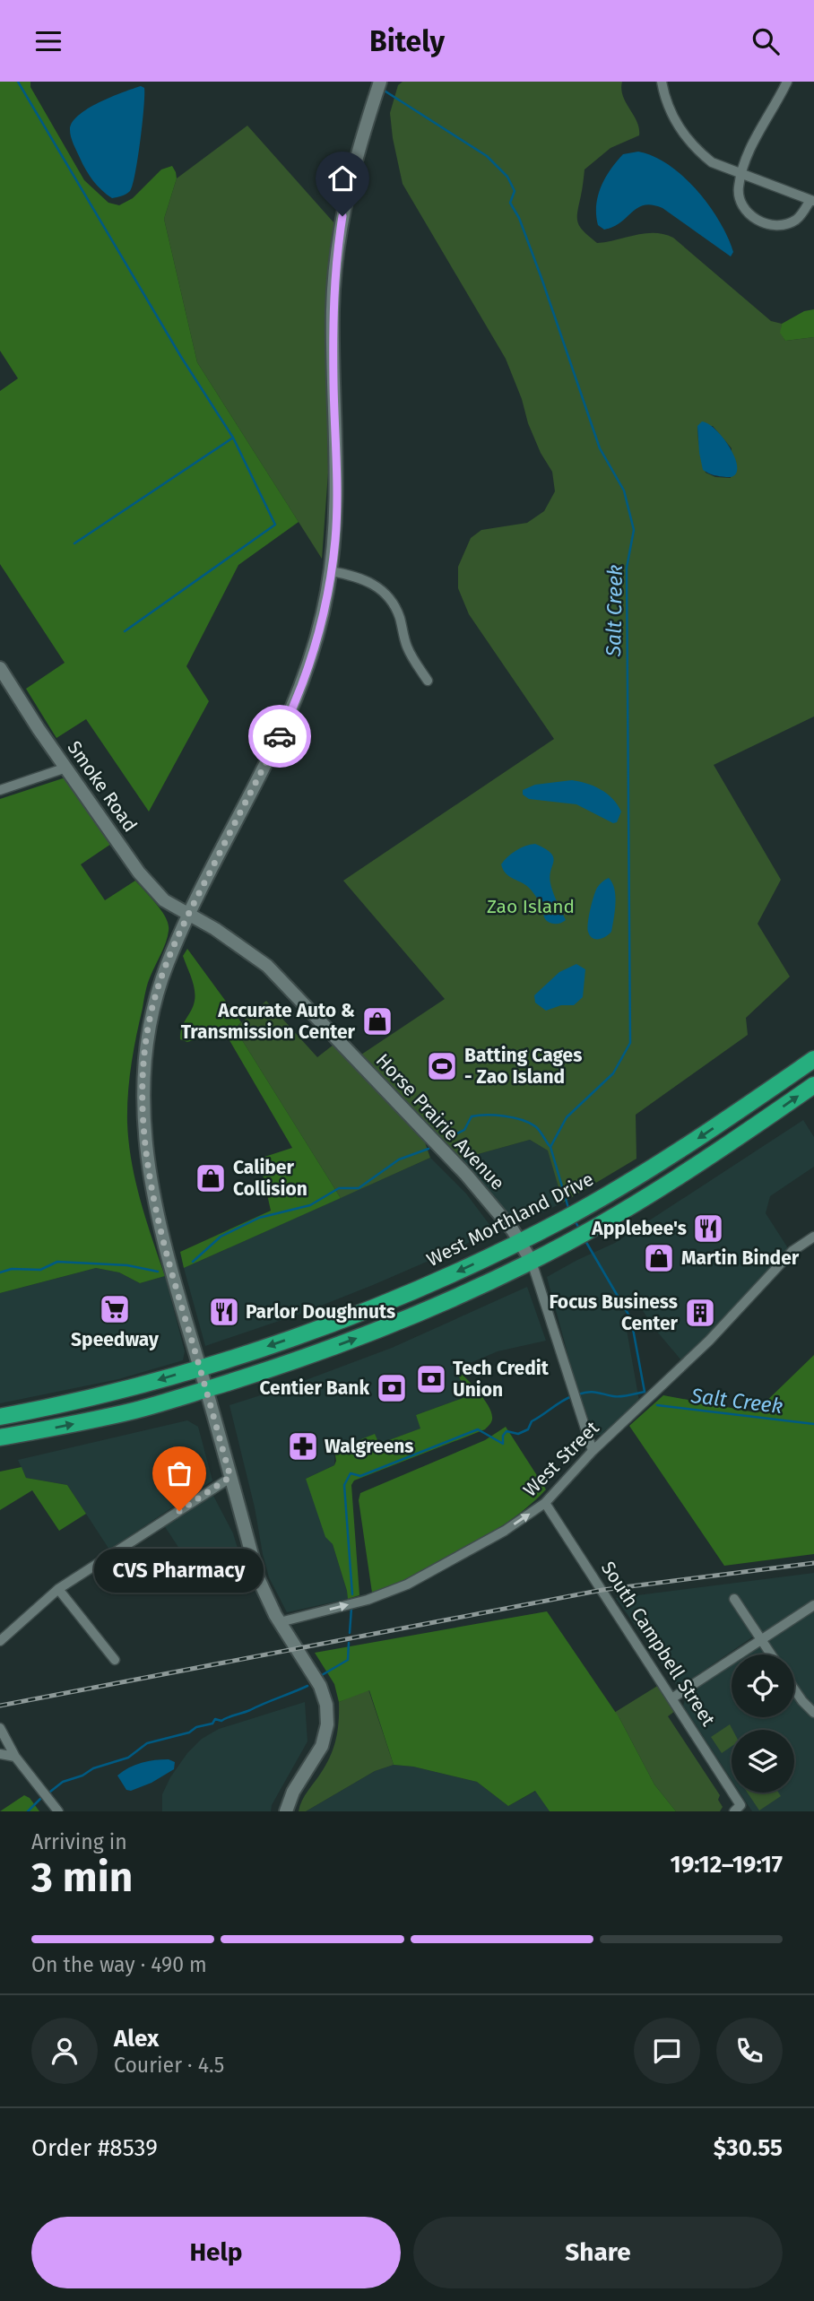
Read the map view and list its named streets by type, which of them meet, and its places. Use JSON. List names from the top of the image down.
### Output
{
  "streets": {
    "highway": ["West Morthland Drive"],
    "main road": ["Smoke Road", "Horse Prairie Avenue"],
    "street": ["West Street", "South Campbell Street"]
  },
  "crossings": [
    ["Smoke Road", "Horse Prairie Avenue"],
    ["Horse Prairie Avenue", "West Morthland Drive"],
    ["Horse Prairie Avenue", "West Street"],
    ["West Street", "South Campbell Street"]
  ],
  "one_way": ["West Street"],
  "water": ["Salt Creek"],
  "parks": ["Zao Island"],
  "places": {
    "shop": ["Accurate Auto & Transmission Center", "Caliber Collision", "Martin Binder"],
    "sports": ["Batting Cages - Zao Island"],
    "restaurant": ["Applebee's", "Parlor Doughnuts"],
    "supermarket": ["Speedway"],
    "building": ["Focus Business Center"],
    "bank": ["Tech Credit Union", "Centier Bank"],
    "pharmacy": ["Walgreens"],
    "other": ["CVS Pharmacy"]
  },
  "page": {
    "header": "Bitely",
    "bubble": "CVS Pharmacy",
    "heading": ["3 min", "Arriving in", "19:12–19:17"],
    "panel": [
      "Alex",
      "Courier · 4.5",
      "Order #8539",
      "$30.55"
    ],
    "bar": "On the way · 490 m",
    "buttons": ["Help", "Share"]
  }
}
